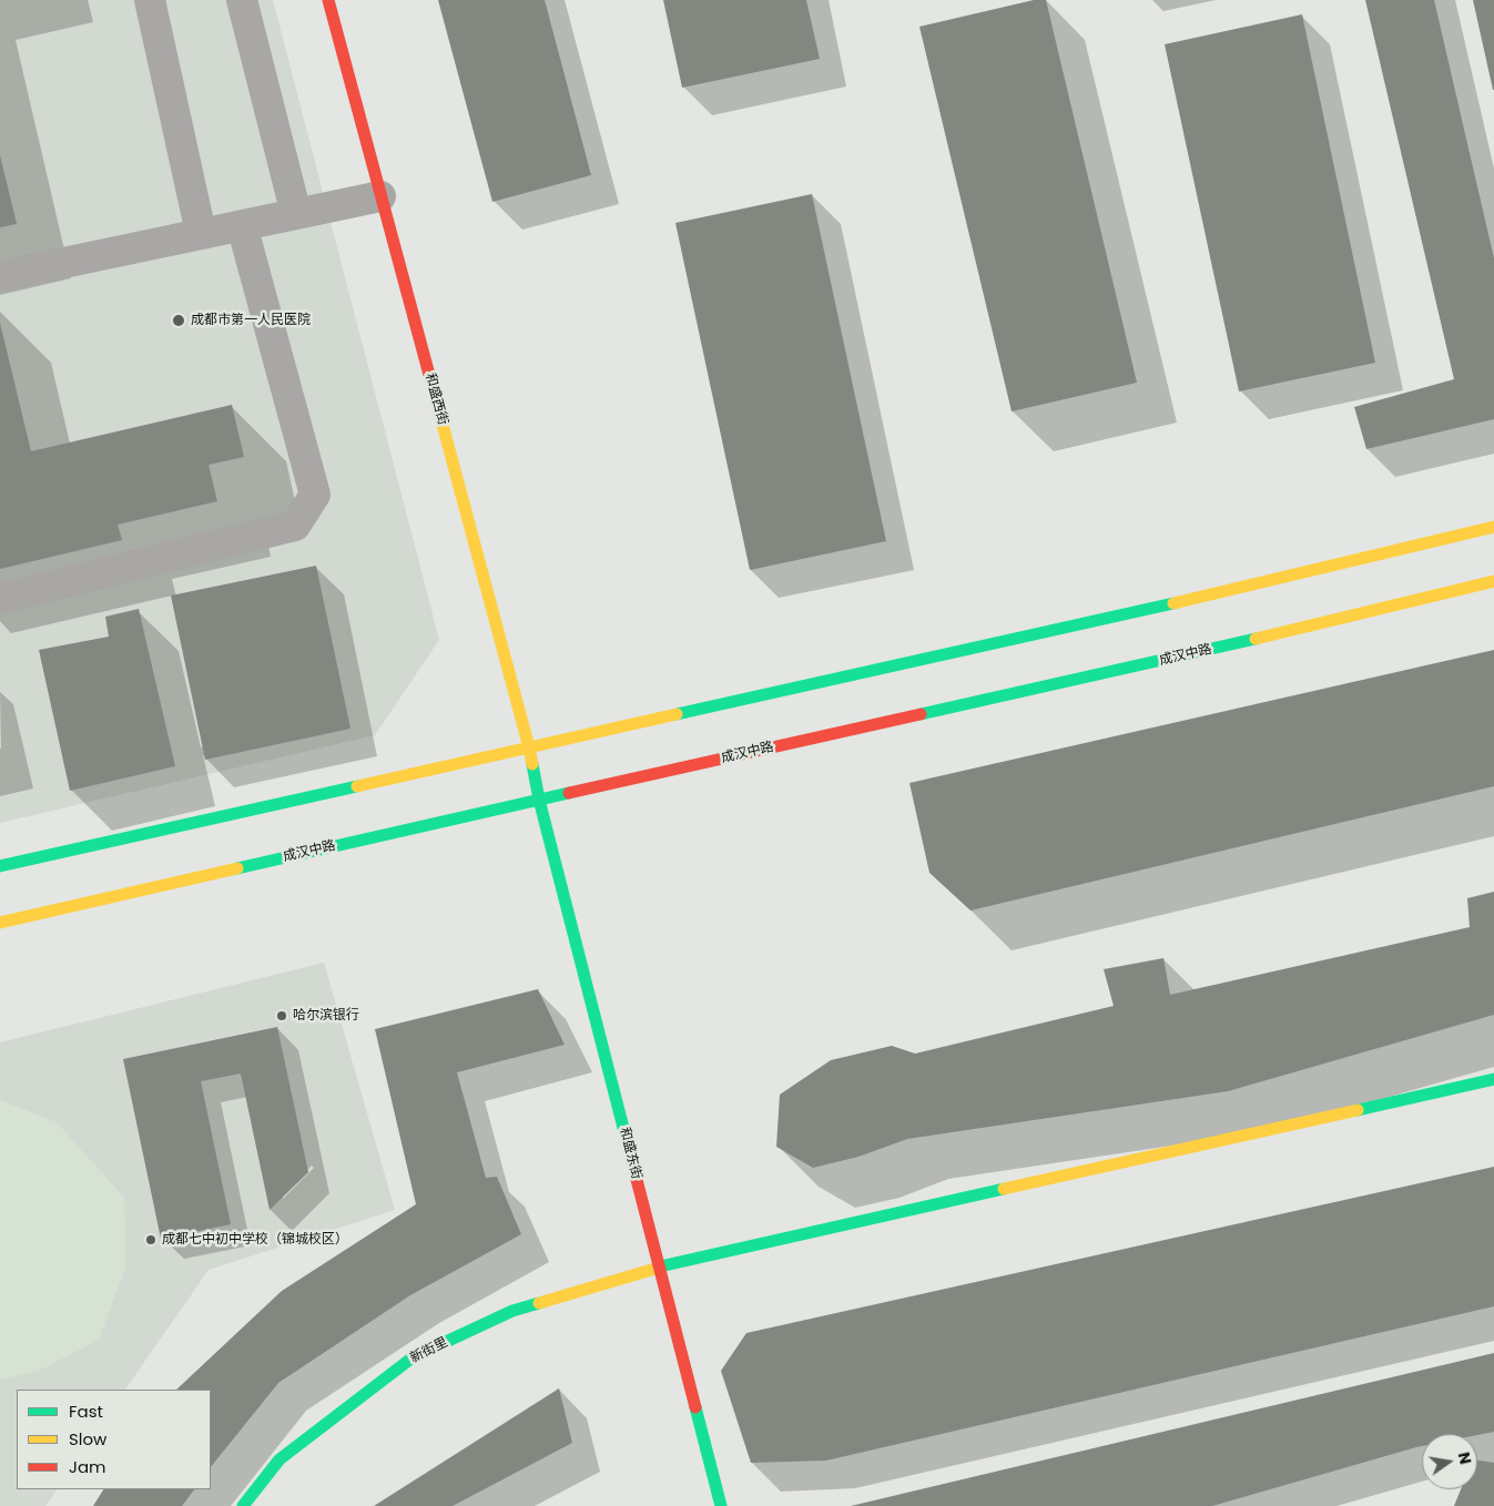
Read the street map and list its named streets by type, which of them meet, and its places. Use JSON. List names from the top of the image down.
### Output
{
  "streets": {
    "main road": [
      "和盛西街",
      "成汉中路",
      "和盛东街",
      "新街里"
    ]
  },
  "crossings": [
    ["和盛西街", "成汉中路"],
    ["和盛西街", "和盛东街"],
    ["成汉中路", "和盛东街"],
    ["和盛东街", "新街里"]
  ],
  "places": ["成都市第一人民医院", "哈尔滨银行", "成都七中初中学校（锦城校区）"],
  "legend": ["Fast", "Slow", "Jam"],
  "north": "right"
}
